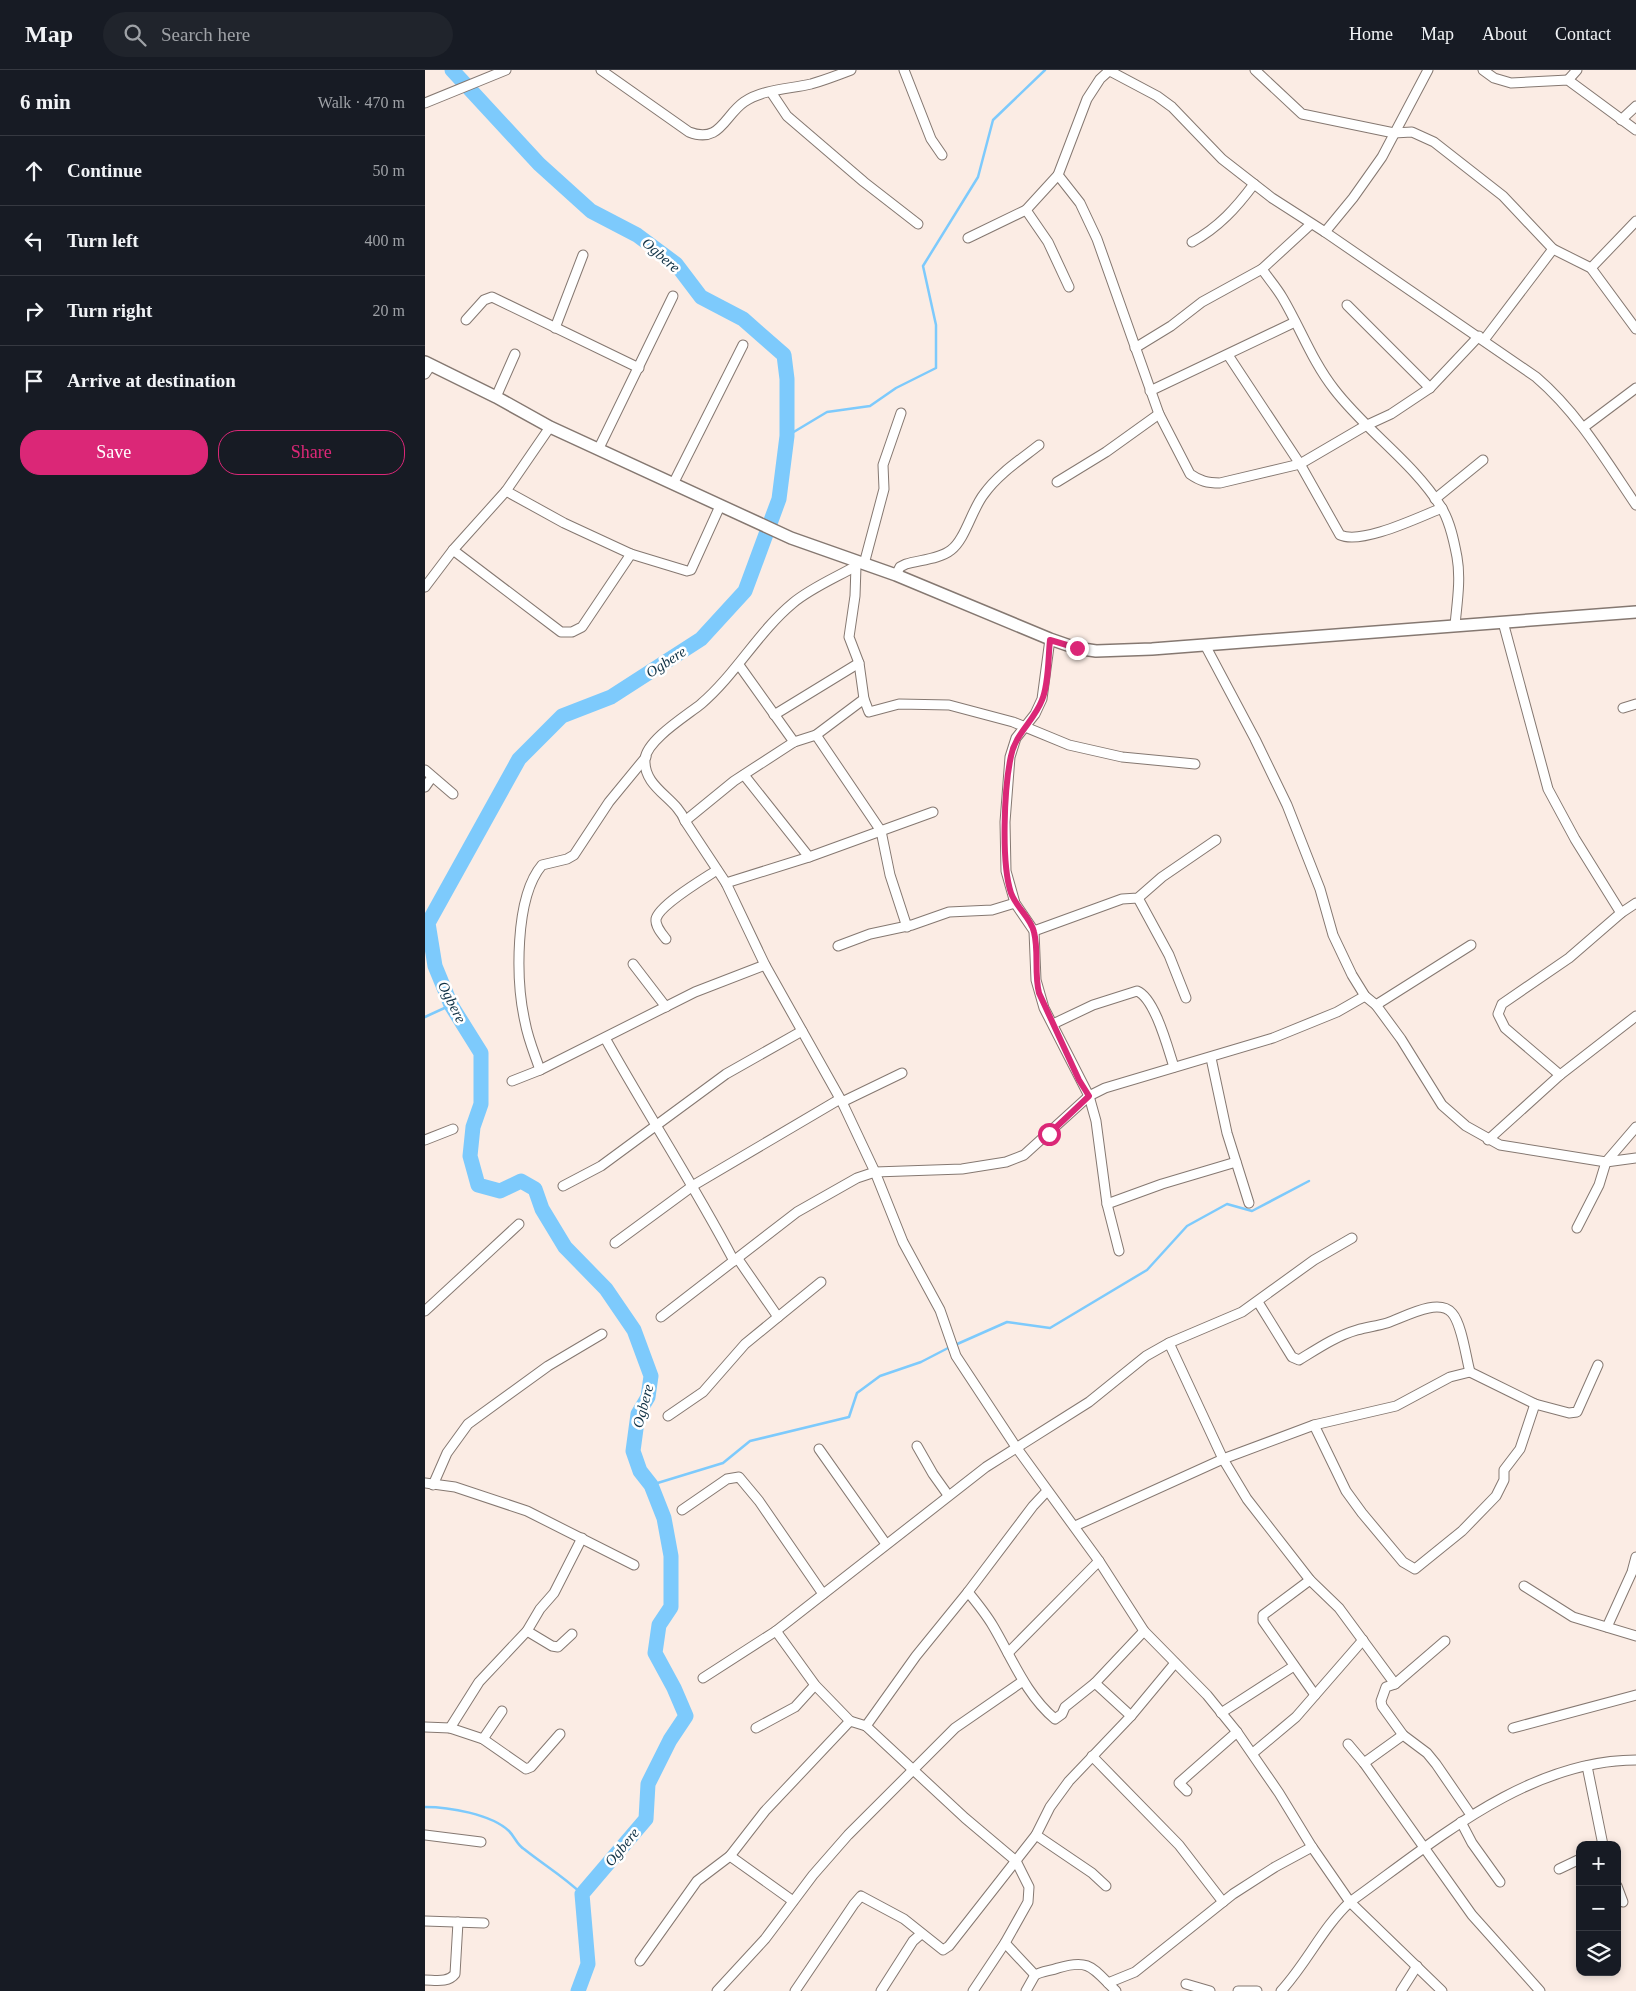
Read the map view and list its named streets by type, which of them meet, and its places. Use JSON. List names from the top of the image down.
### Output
{
  "water": ["Ogbere"],
  "page": {
    "header": "Map",
    "search": "Search here",
    "nav": [
      "Home",
      "Map",
      "About",
      "Contact"
    ],
    "heading": ["6 min", "Walk · 470 m"],
    "list": [
      ["Continue", "50 m"],
      ["Turn left", "400 m"],
      ["Turn right", "20 m"],
      "Arrive at destination"
    ],
    "buttons": ["Save", "Share"],
    "map_buttons": ["+", "−"]
  }
}
